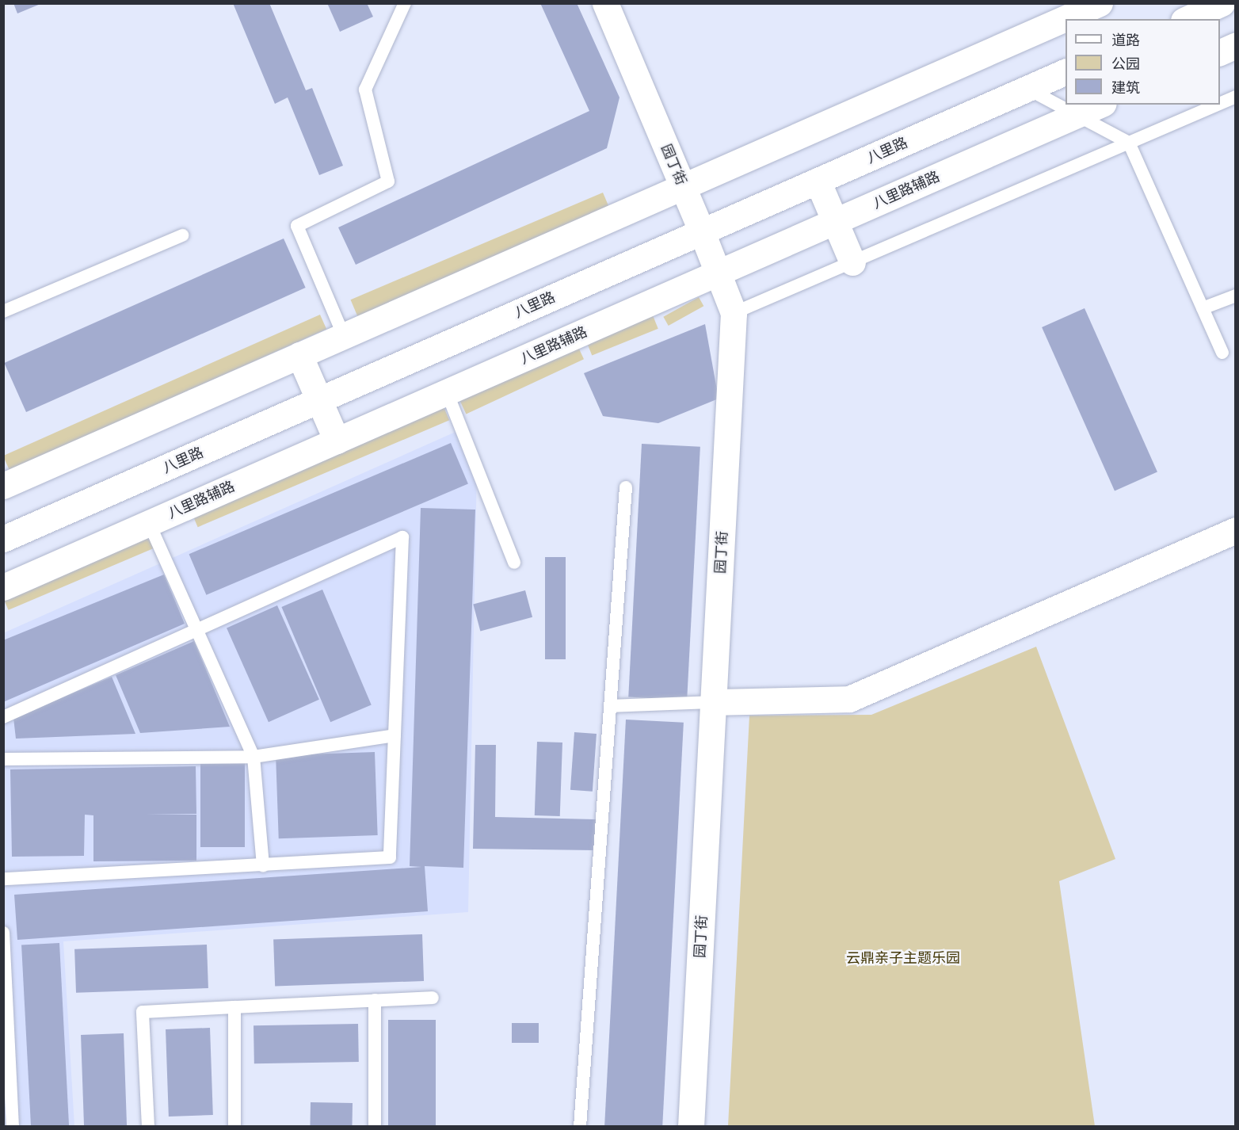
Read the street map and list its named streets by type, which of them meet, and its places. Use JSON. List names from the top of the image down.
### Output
{
  "streets": {
    "street": ["八里路", "园丁街", "八里路辅路"]
  },
  "crossings": [
    ["八里路", "园丁街"],
    ["园丁街", "八里路辅路"]
  ],
  "parks": ["云鼎亲子主题乐园"],
  "legend": ["道路", "公园", "建筑"]
}
